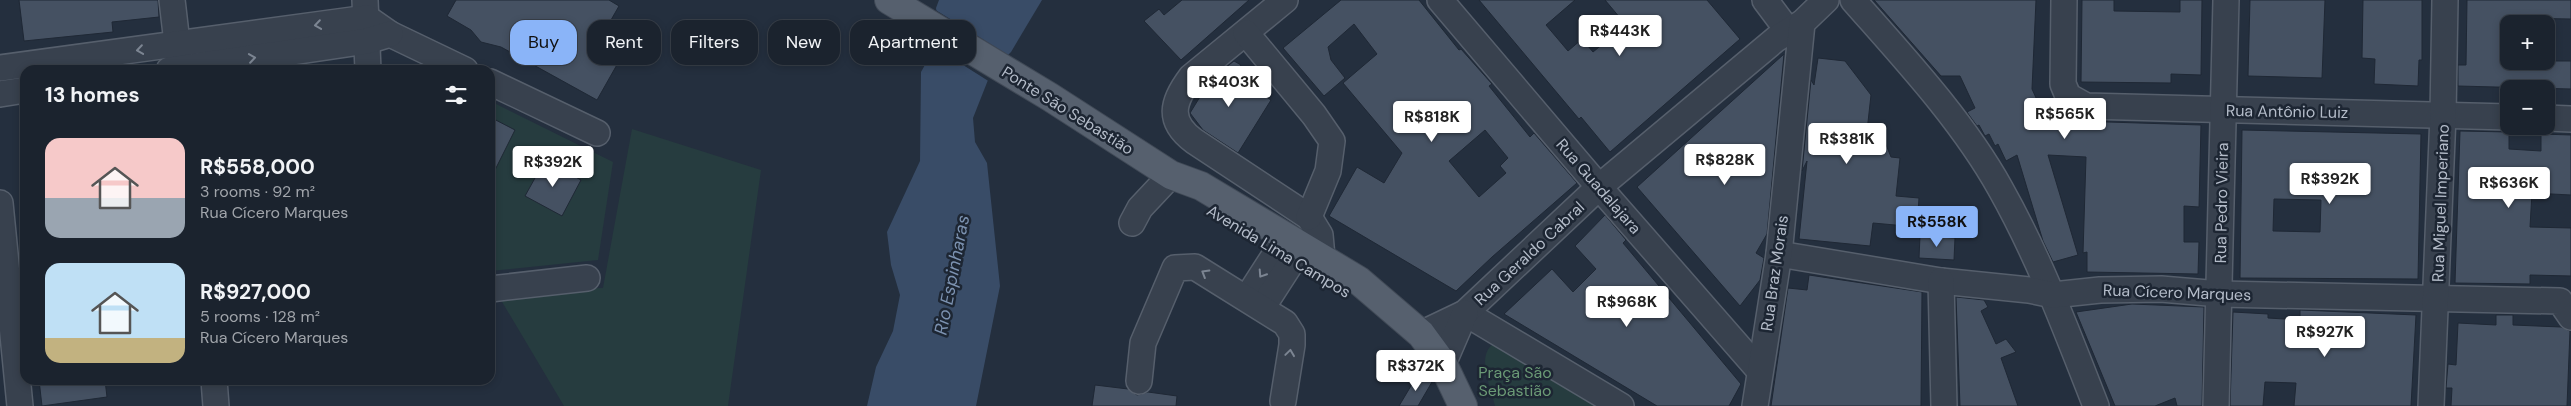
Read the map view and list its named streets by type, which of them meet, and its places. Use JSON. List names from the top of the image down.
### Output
{
  "streets": {
    "main road": ["Ponte São Sebastião", "Avenida Lima Campos"],
    "street": [
      "Rua Antônio Luiz",
      "Rua Guadalajara",
      "Rua Pedro Vieira",
      "Rua Miguel Imperiano",
      "Rua Geraldo Cabral",
      "Rua Braz Morais",
      "Rua Cícero Marques"
    ]
  },
  "crossings": [
    ["Ponte São Sebastião", "Avenida Lima Campos"],
    ["Rua Antônio Luiz", "Rua Pedro Vieira"],
    ["Rua Antônio Luiz", "Rua Miguel Imperiano"],
    ["Rua Guadalajara", "Rua Geraldo Cabral"],
    ["Rua Guadalajara", "Rua Braz Morais"],
    ["Rua Pedro Vieira", "Rua Cícero Marques"],
    ["Rua Miguel Imperiano", "Rua Cícero Marques"],
    ["Avenida Lima Campos", "Rua Geraldo Cabral"],
    ["Rua Geraldo Cabral", "Rua Braz Morais"],
    ["Rua Braz Morais", "Rua Cícero Marques"]
  ],
  "water": ["Rio Espinharas"],
  "parks": ["Praça São Sebastião"],
  "page": {
    "map_buttons": ["+", "−"],
    "price": [
      "R$443K",
      "R$403K",
      "R$565K",
      "R$818K",
      "R$381K",
      "R$828K",
      "R$392K",
      "R$392K",
      "R$636K",
      "R$558K",
      "R$968K",
      "R$927K",
      "R$372K"
    ],
    "chip": [
      "Buy",
      "Rent",
      "Filters",
      "New",
      "Apartment"
    ],
    "heading": "13 homes",
    "list": [
      {
        "name": "R$558,000",
        "note": "3 rooms · 92 m² · Rua Cícero Marques"
      },
      {
        "name": "R$927,000",
        "note": "5 rooms · 128 m² · Rua Cícero Marques"
      }
    ]
  }
}
